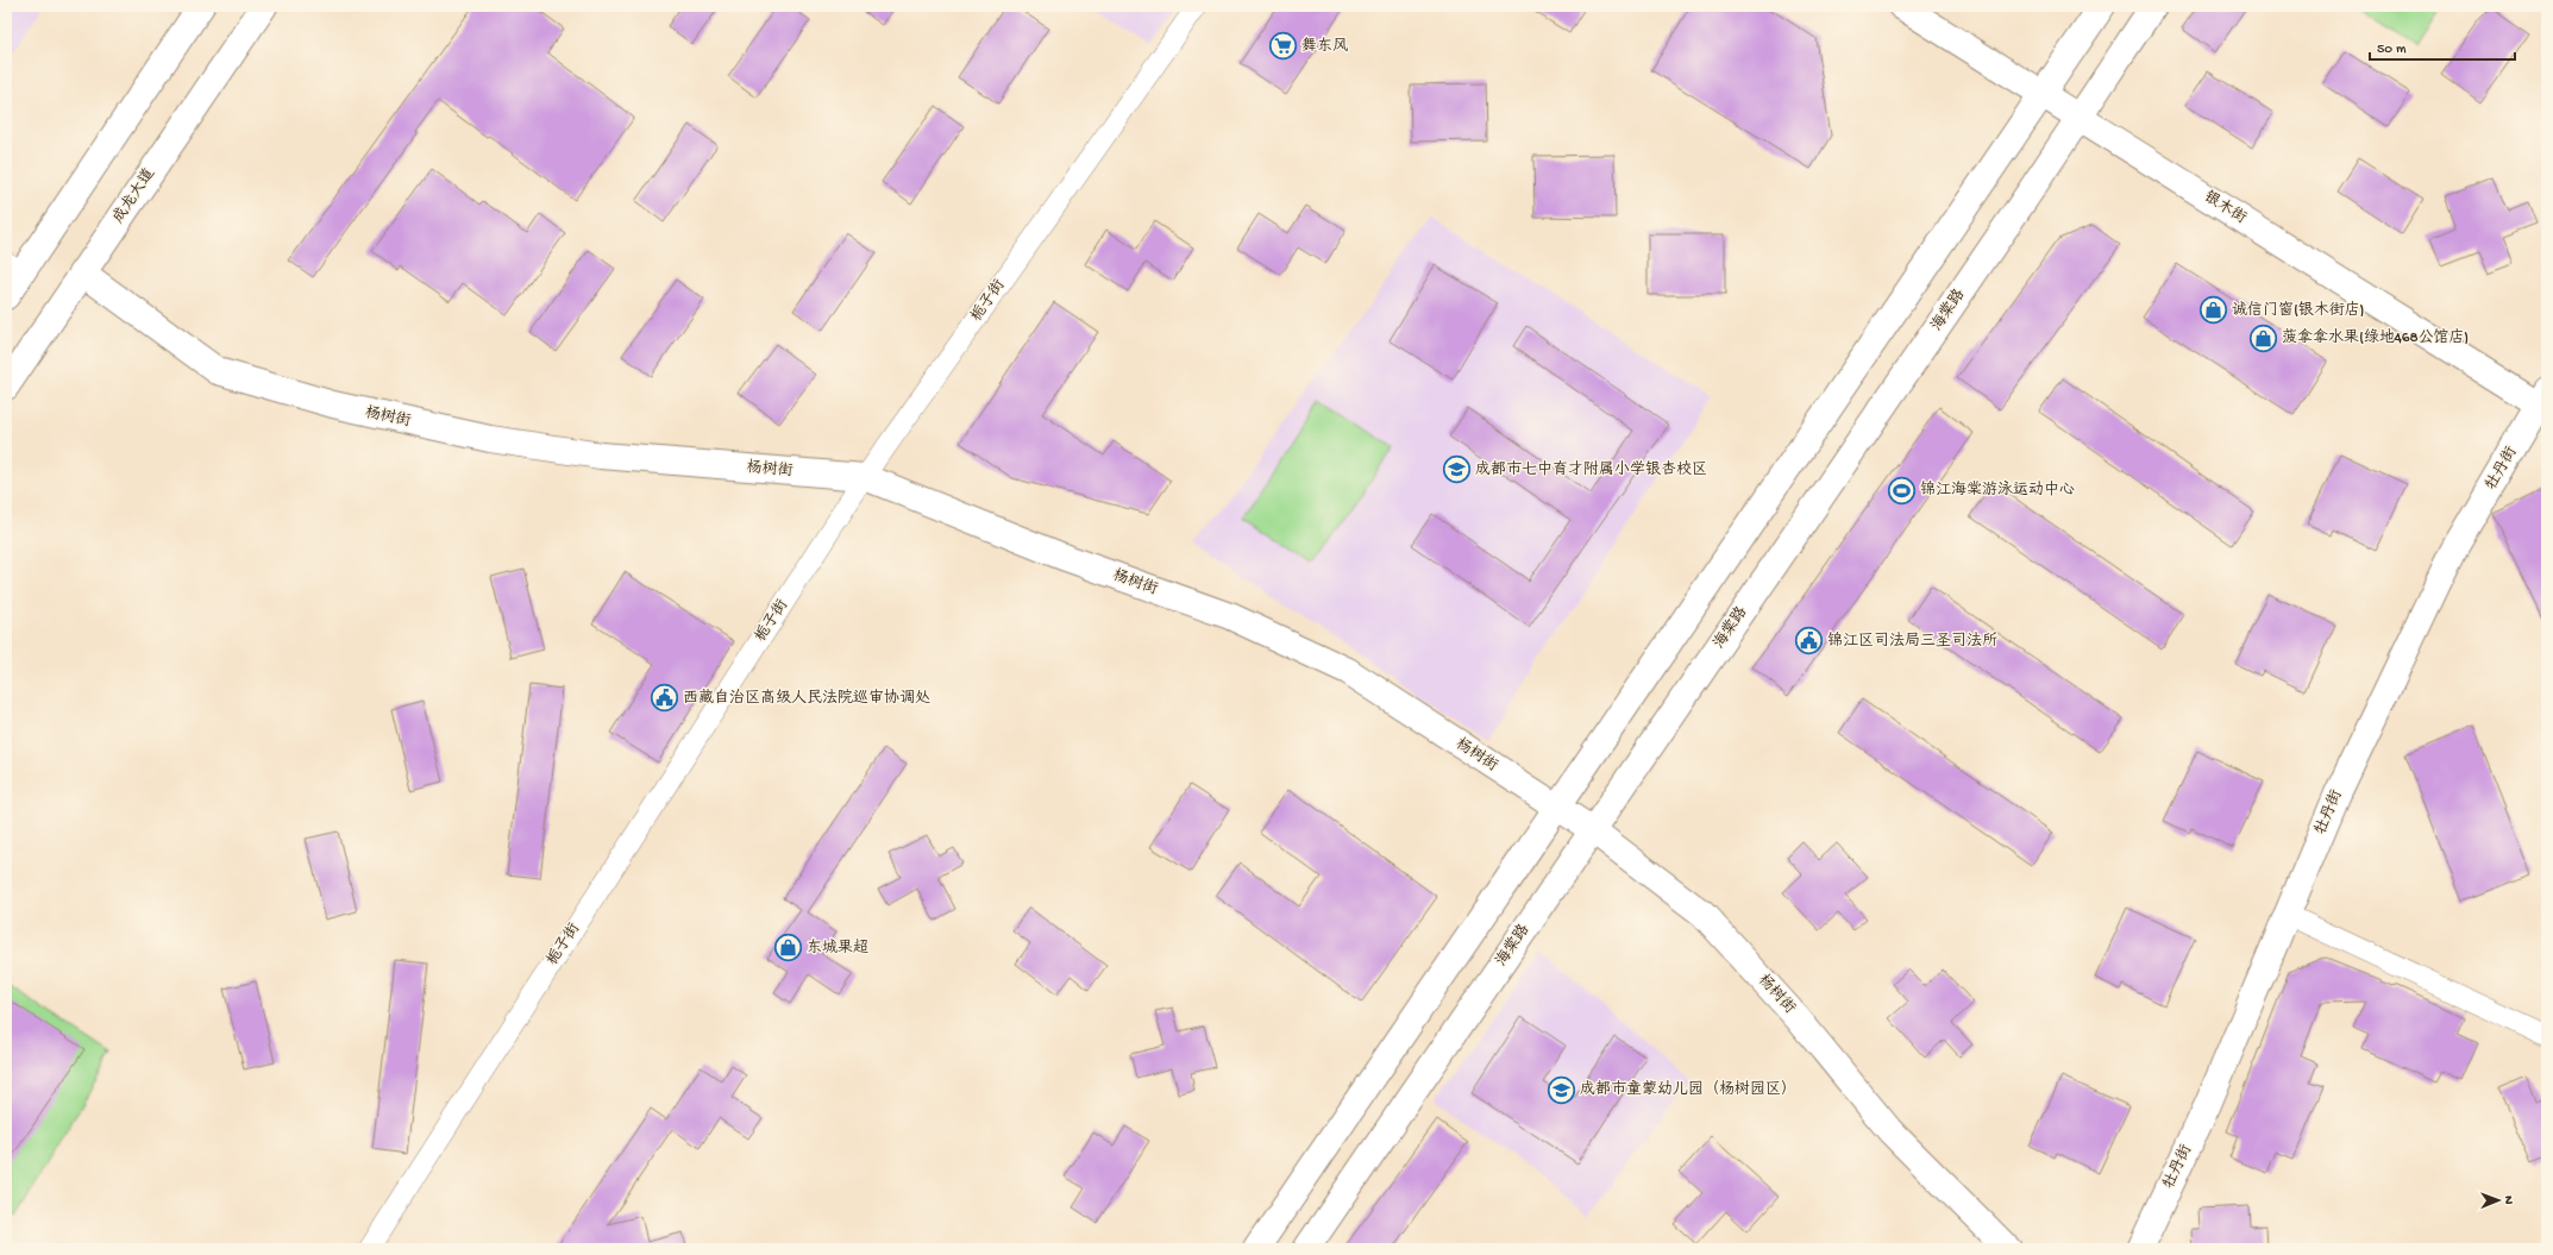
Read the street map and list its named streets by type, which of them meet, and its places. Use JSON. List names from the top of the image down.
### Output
{
  "streets": {
    "main road": [
      "成龙大道",
      "银木街",
      "海棠路",
      "杨树街",
      "牡丹街"
    ],
    "street": ["栀子街"]
  },
  "crossings": [
    ["成龙大道", "杨树街"],
    ["银木街", "海棠路"],
    ["银木街", "牡丹街"],
    ["栀子街", "杨树街"],
    ["海棠路", "杨树街"]
  ],
  "places": {
    "supermarket": ["舞东风"],
    "shop": ["诚信门窗(银木街店)", "菠拿拿水果(绿地468公馆店)", "东城果超"],
    "school or university": ["成都市七中育才附属小学银杏校区", "成都市童蒙幼儿园（杨树园区）"],
    "sports": ["锦江海棠游泳运动中心"],
    "public building": ["锦江区司法局三圣司法所", "西藏自治区高级人民法院巡审协调处"]
  },
  "scale_bar": "50 m",
  "north": "right"
}
